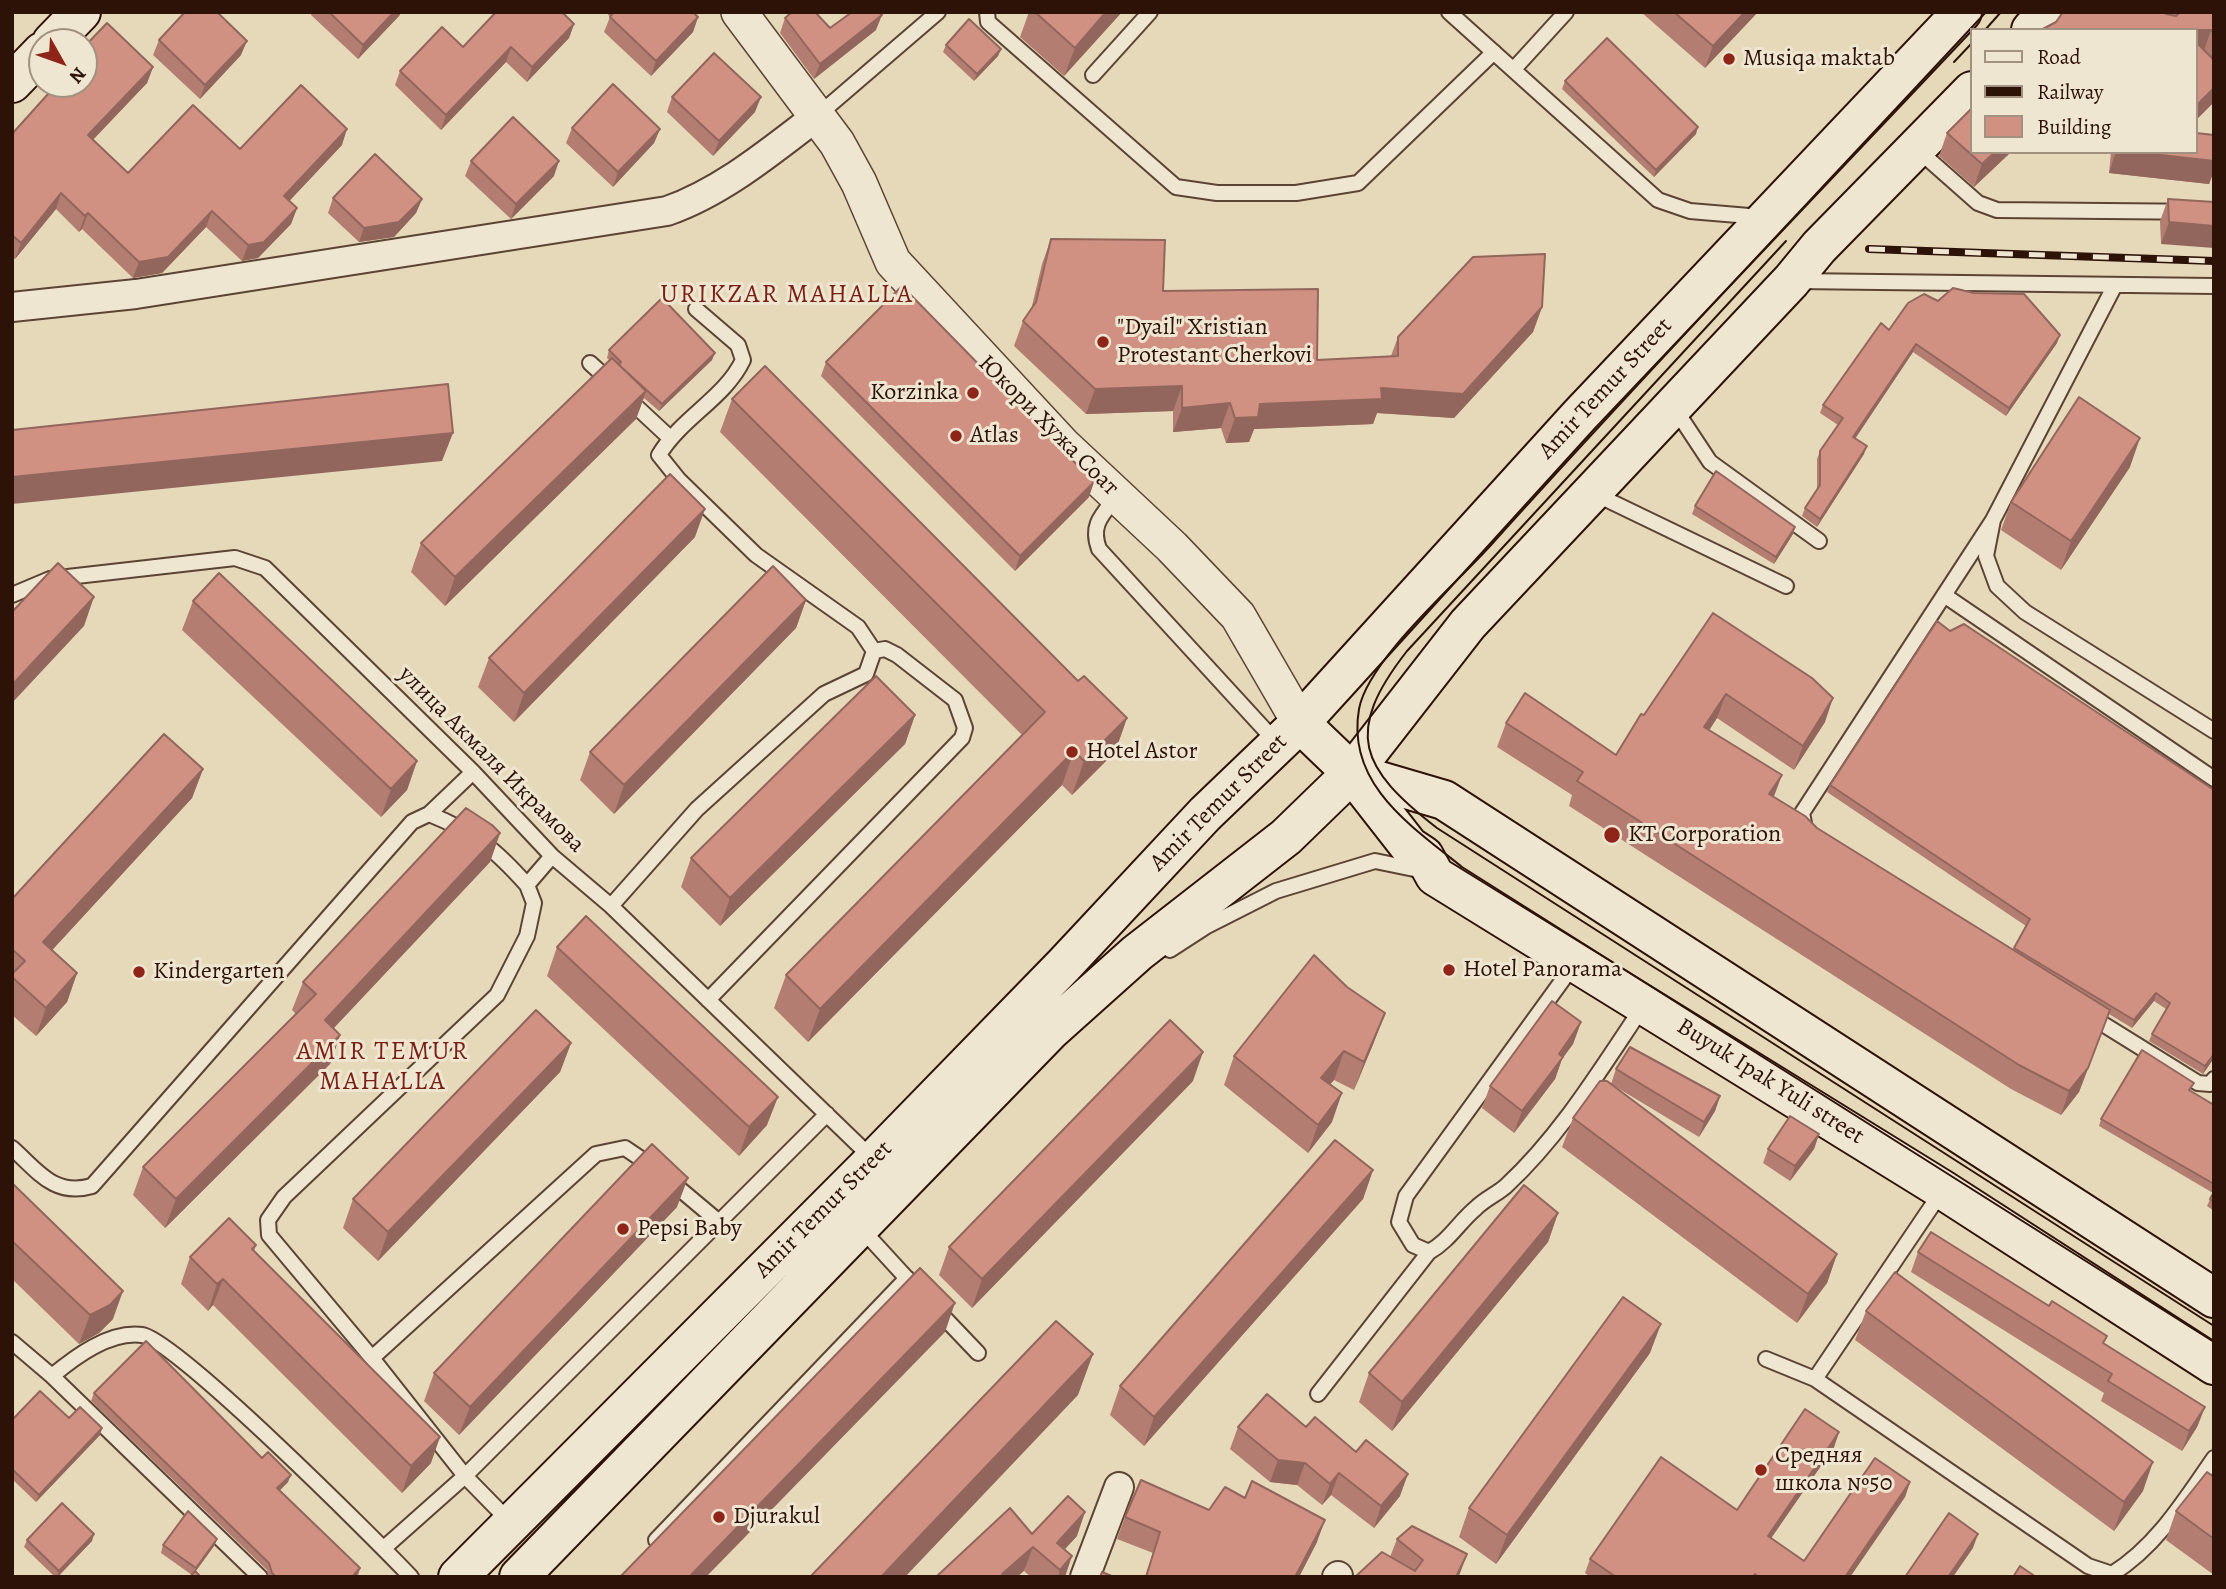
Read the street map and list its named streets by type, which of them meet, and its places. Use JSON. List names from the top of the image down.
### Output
{
  "streets": {
    "main road": ["Amir Temur Street", "Buyuk Ipak Yuli street"],
    "street": ["Юкори Хужа Соат"],
    "lane": ["улица Акмаля Икрамова"]
  },
  "crossings": [
    ["Amir Temur Street", "Юкори Хужа Соат"],
    ["Amir Temur Street", "улица Акмаля Икрамова"],
    ["Amir Temur Street", "Buyuk Ipak Yuli street"],
    ["Юкори Хужа Соат", "Buyuk Ipak Yuli street"]
  ],
  "districts": ["URIKZAR MAHALLA", "AMIR TEMUR MAHALLA"],
  "places": [
    "Musiqa maktab",
    "\"Dyail\" Xristian Protestant Cherkovi",
    "Korzinka",
    "Atlas",
    "Hotel Astor",
    "KT Corporation",
    "Hotel Panorama",
    "Kindergarten",
    "Pepsi Baby",
    "Средняя школа №50",
    "Djurakul"
  ],
  "legend": ["Road", "Railway", "Building"],
  "north": "bottom right"
}
